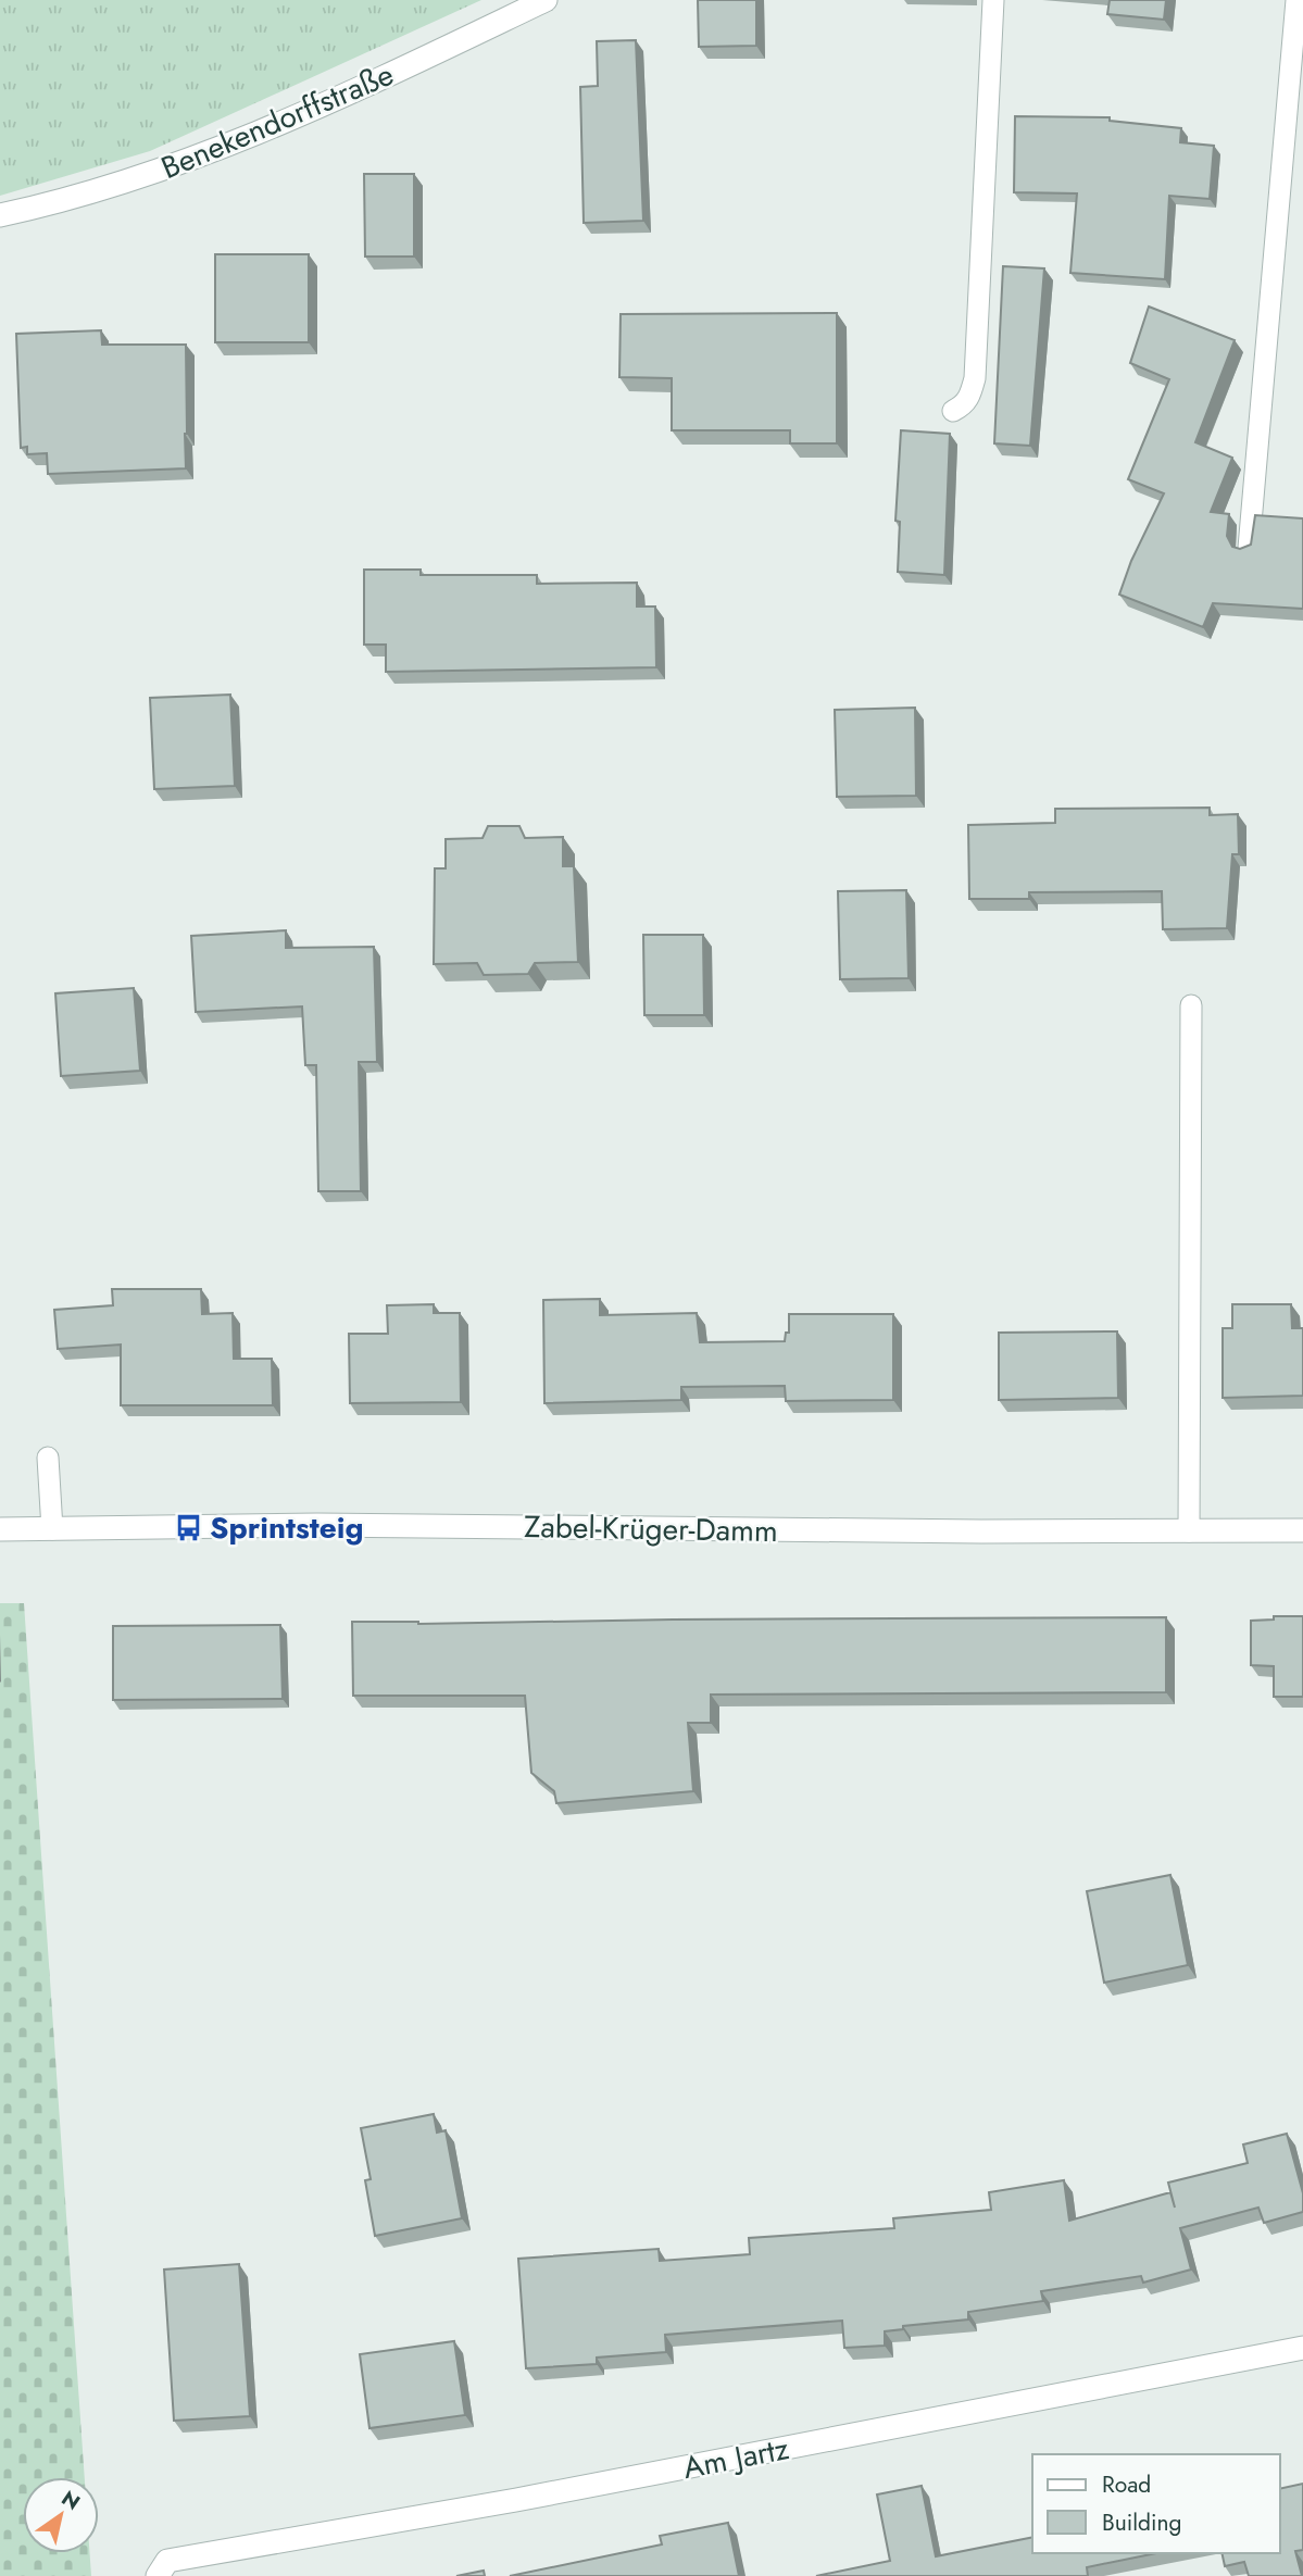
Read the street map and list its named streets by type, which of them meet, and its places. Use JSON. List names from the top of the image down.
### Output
{
  "streets": {
    "street": ["Benekendorffstraße", "Zabel-Krüger-Damm", "Am Jartz"]
  },
  "places": {
    "bus stop": ["Sprintsteig"]
  },
  "legend": ["Road", "Building"],
  "north": "top right"
}
